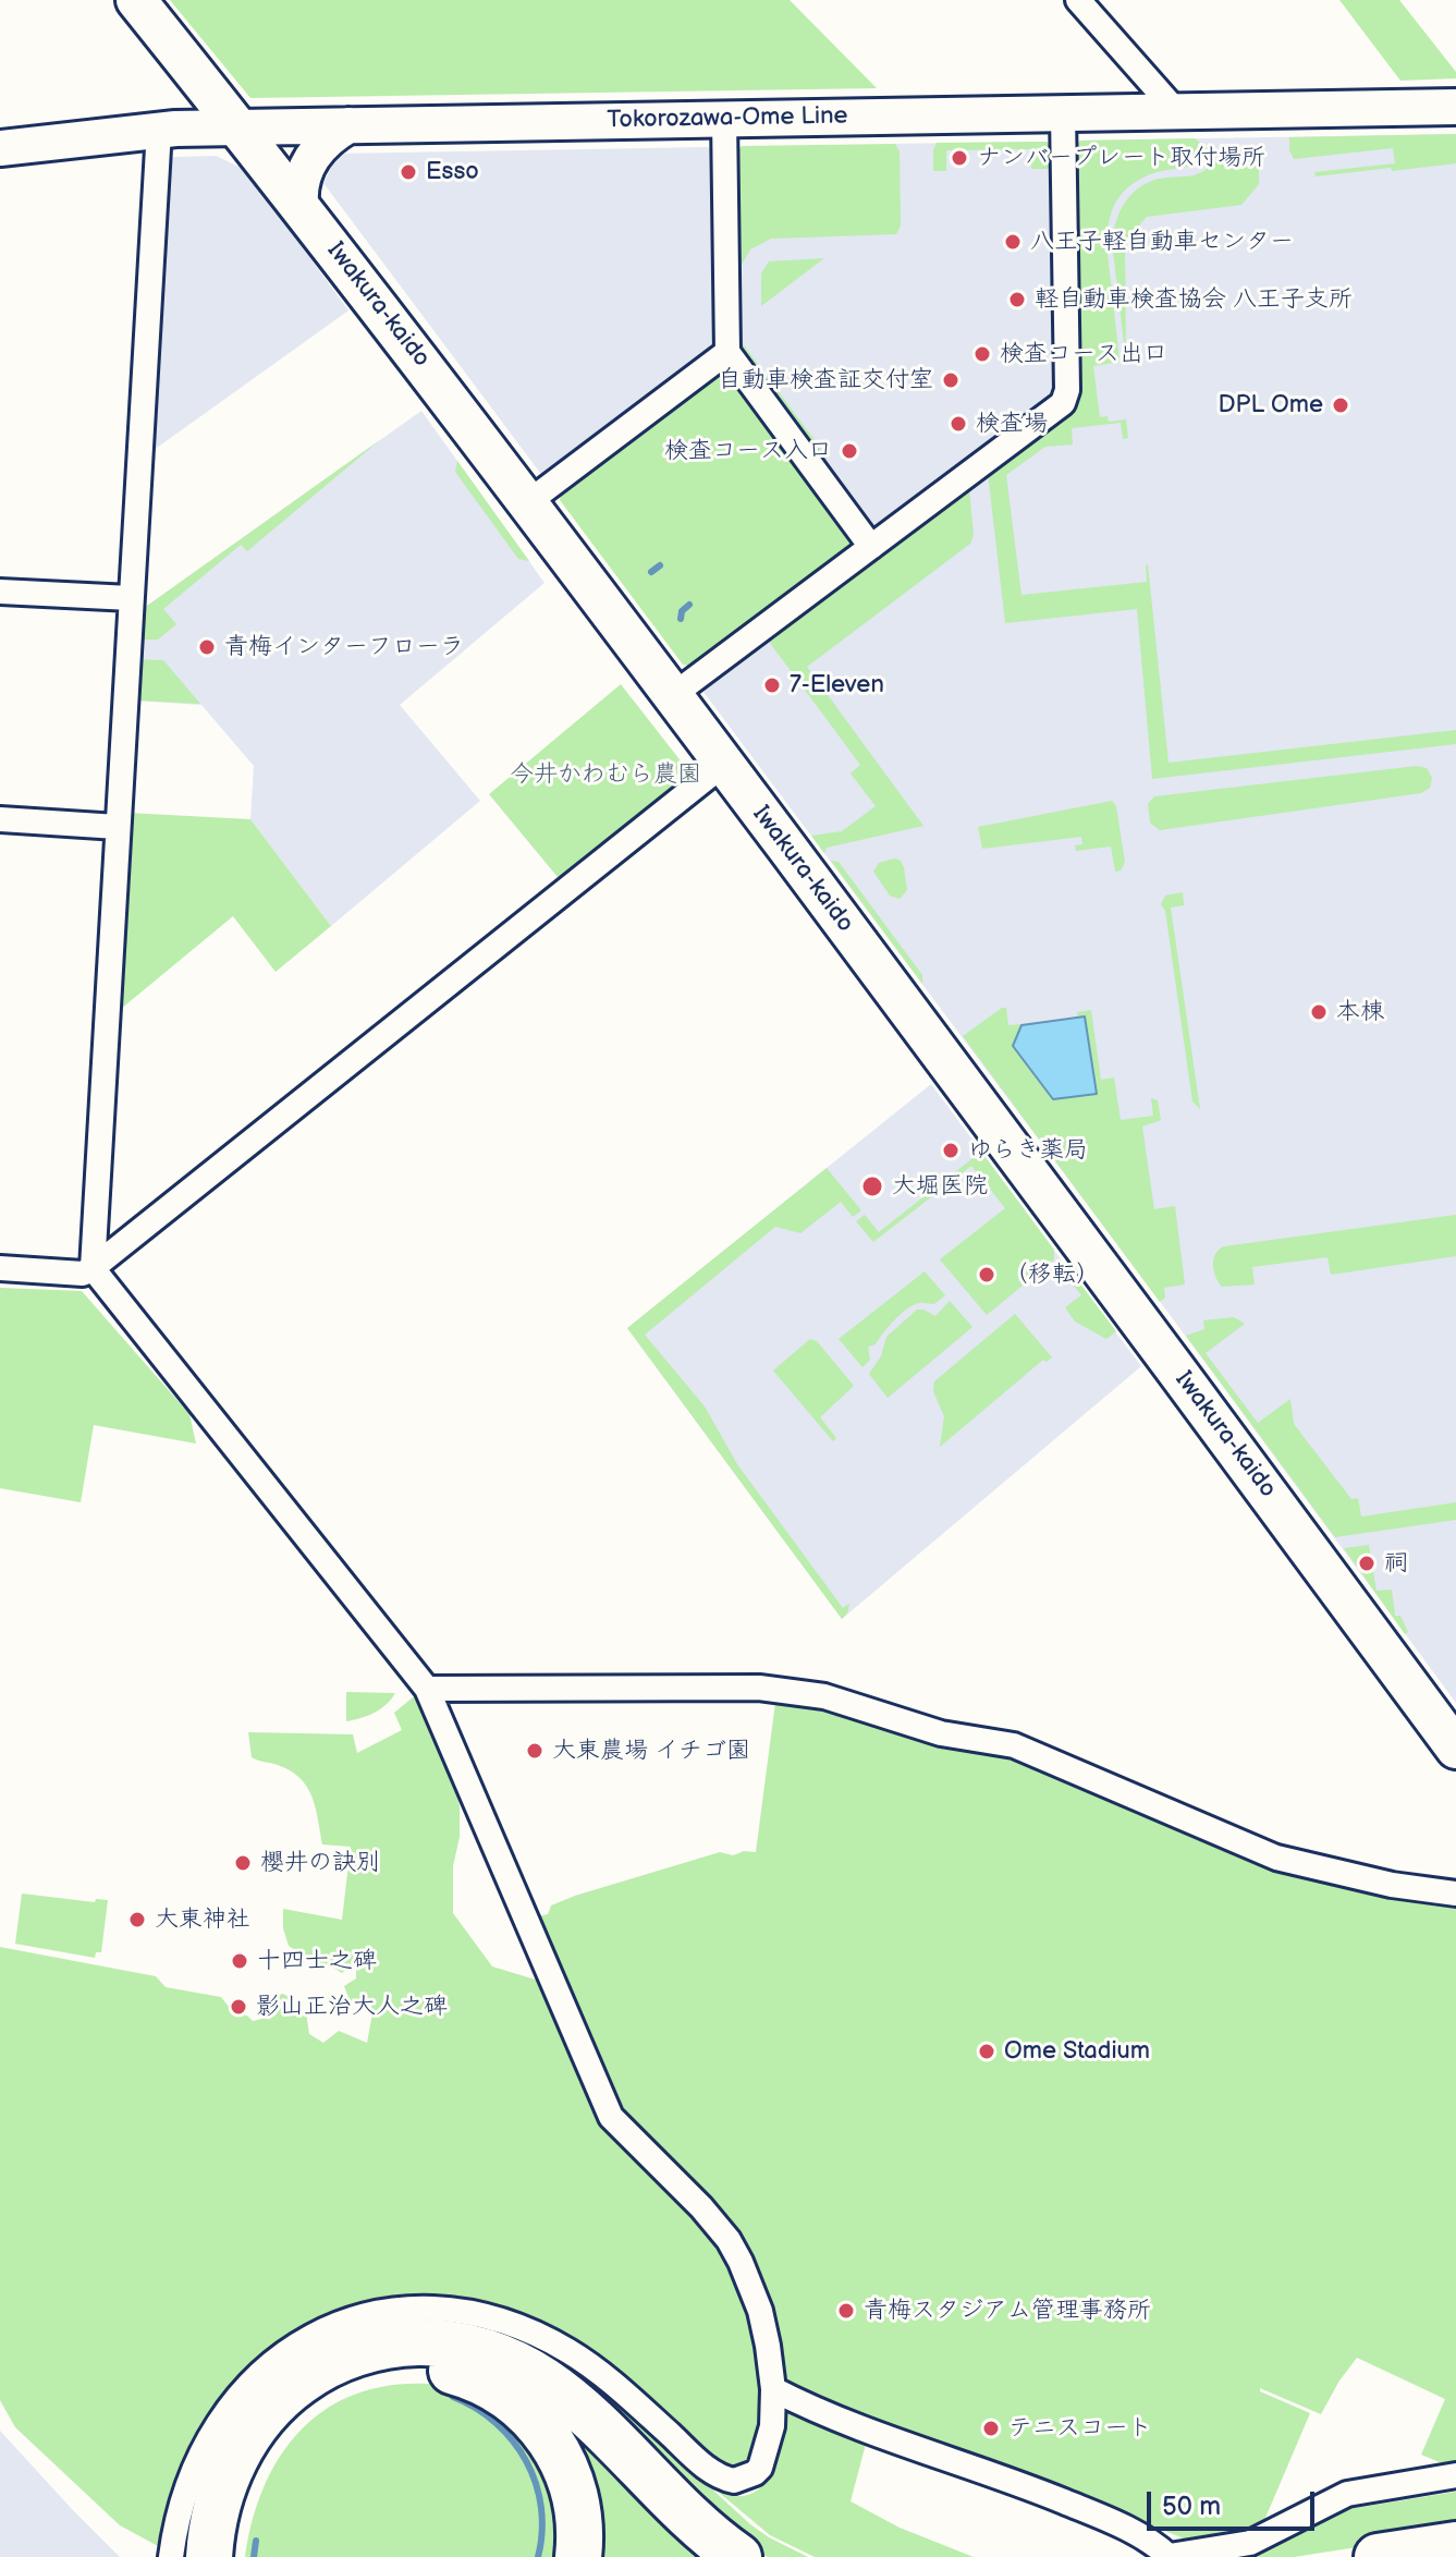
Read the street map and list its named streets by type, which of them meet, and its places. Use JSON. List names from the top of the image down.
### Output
{
  "streets": {
    "main road": ["Tokorozawa-Ome Line", "Iwakura-kaido"]
  },
  "crossings": [
    ["Tokorozawa-Ome Line", "Iwakura-kaido"]
  ],
  "parks": ["今井かわむら農園"],
  "places": [
    "ナンバープレート取付場所",
    "Esso",
    "八王子軽自動車センター",
    "軽自動車検査協会 八王子支所",
    "検査コース出口",
    "自動車検査証交付室",
    "DPL Ome",
    "検査場",
    "検査コース入口",
    "青梅インターフローラ",
    "7-Eleven",
    "本棟",
    "ゆらき薬局",
    "大堀医院",
    "（移転）",
    "祠",
    "大東農場 イチゴ園",
    "櫻井の訣別",
    "大東神社",
    "十四士之碑",
    "影山正治大人之碑",
    "Ome Stadium",
    "青梅スタジアム管理事務所",
    "テニスコート"
  ],
  "scale_bar": "50 m"
}
